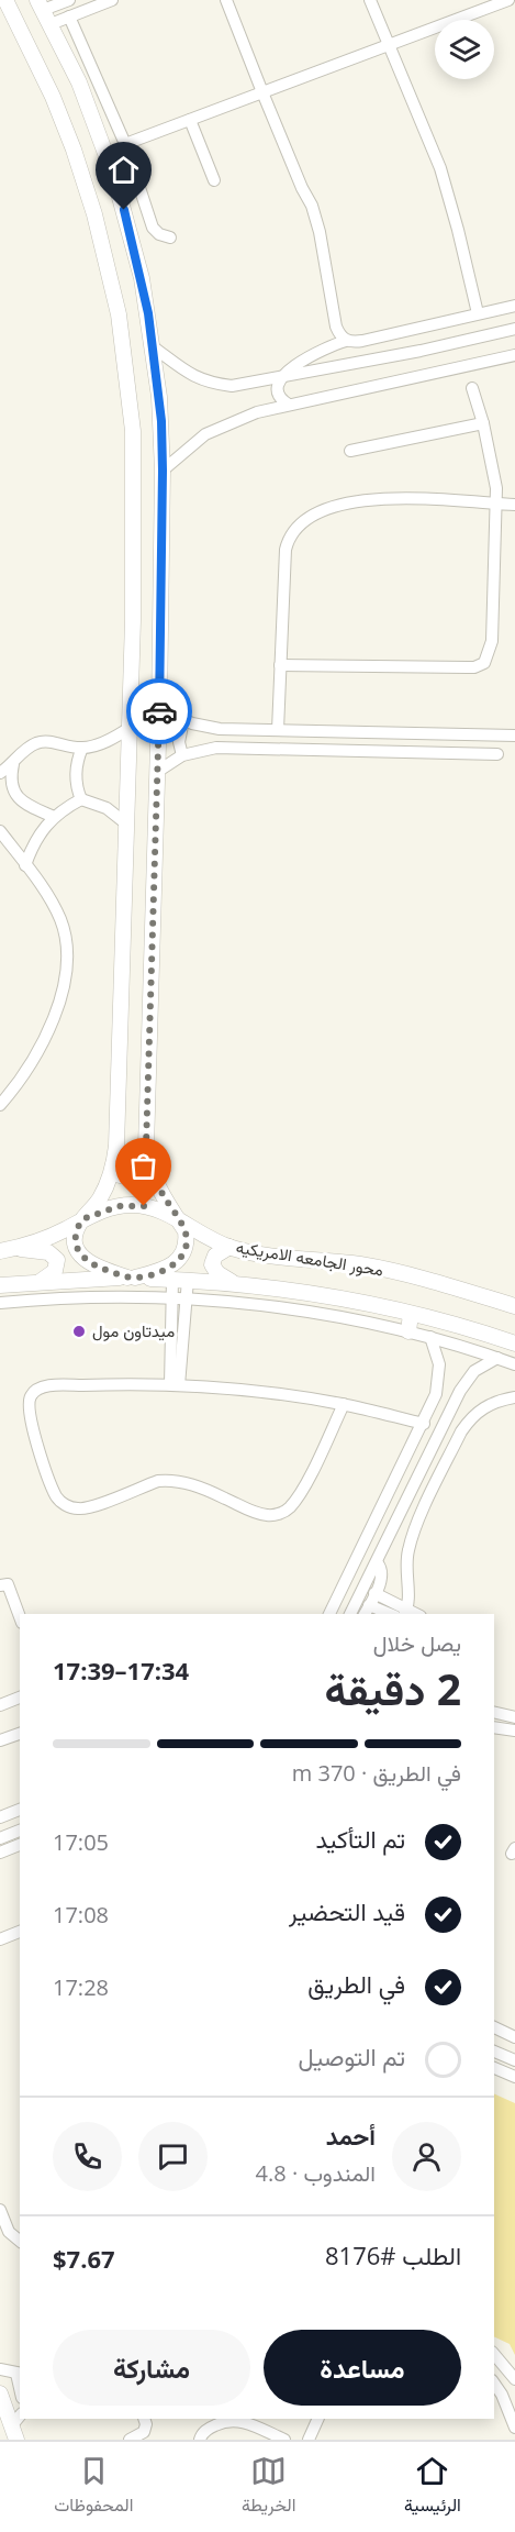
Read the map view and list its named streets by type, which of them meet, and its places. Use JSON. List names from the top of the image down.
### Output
{
  "streets": {
    "main road": ["محور الجامعه الامريكيه"]
  },
  "places": ["ميدتاون مول"],
  "page": {
    "heading": ["2 دقيقة", "يصل خلال", "17:34–17:39"],
    "panel": [
      "أحمد",
      "المندوب · 4.8",
      "الطلب #8176",
      "$7.67"
    ],
    "bar": "في الطريق · 370 m",
    "list": [
      ["تم التأكيد", "17:05"],
      ["قيد التحضير", "17:08"],
      ["في الطريق", "17:28"],
      "تم التوصيل"
    ],
    "buttons": ["مساعدة", "مشاركة"],
    "tabs": ["الرئيسية", "الخريطة", "المحفوظات"]
  }
}
